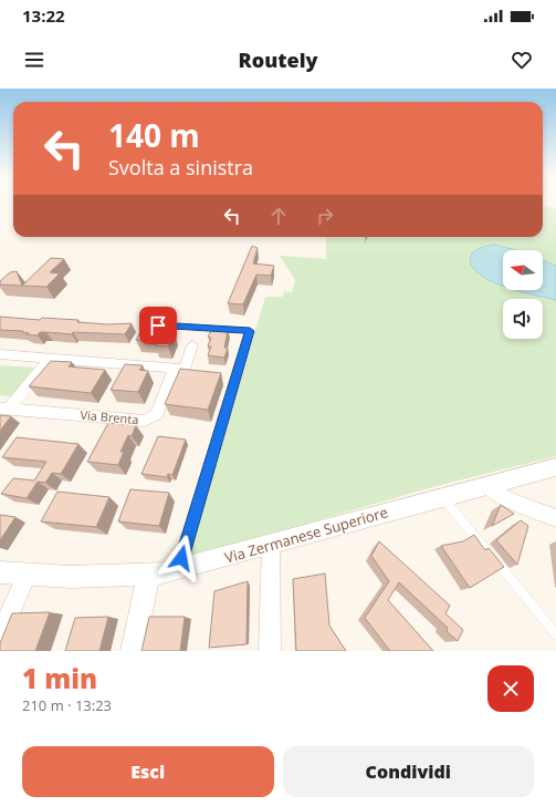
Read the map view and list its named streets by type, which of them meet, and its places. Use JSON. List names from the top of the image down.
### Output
{
  "streets": {
    "street": ["Via Brenta", "Via Zermanese Superiore"]
  },
  "north": "left",
  "page": {
    "status": "13:22",
    "header": "Routely",
    "turn": ["140 m", "Svolta a sinistra"],
    "heading": ["1 min", "210 m · 13:23"],
    "buttons": ["Esci", "Condividi"]
  }
}
